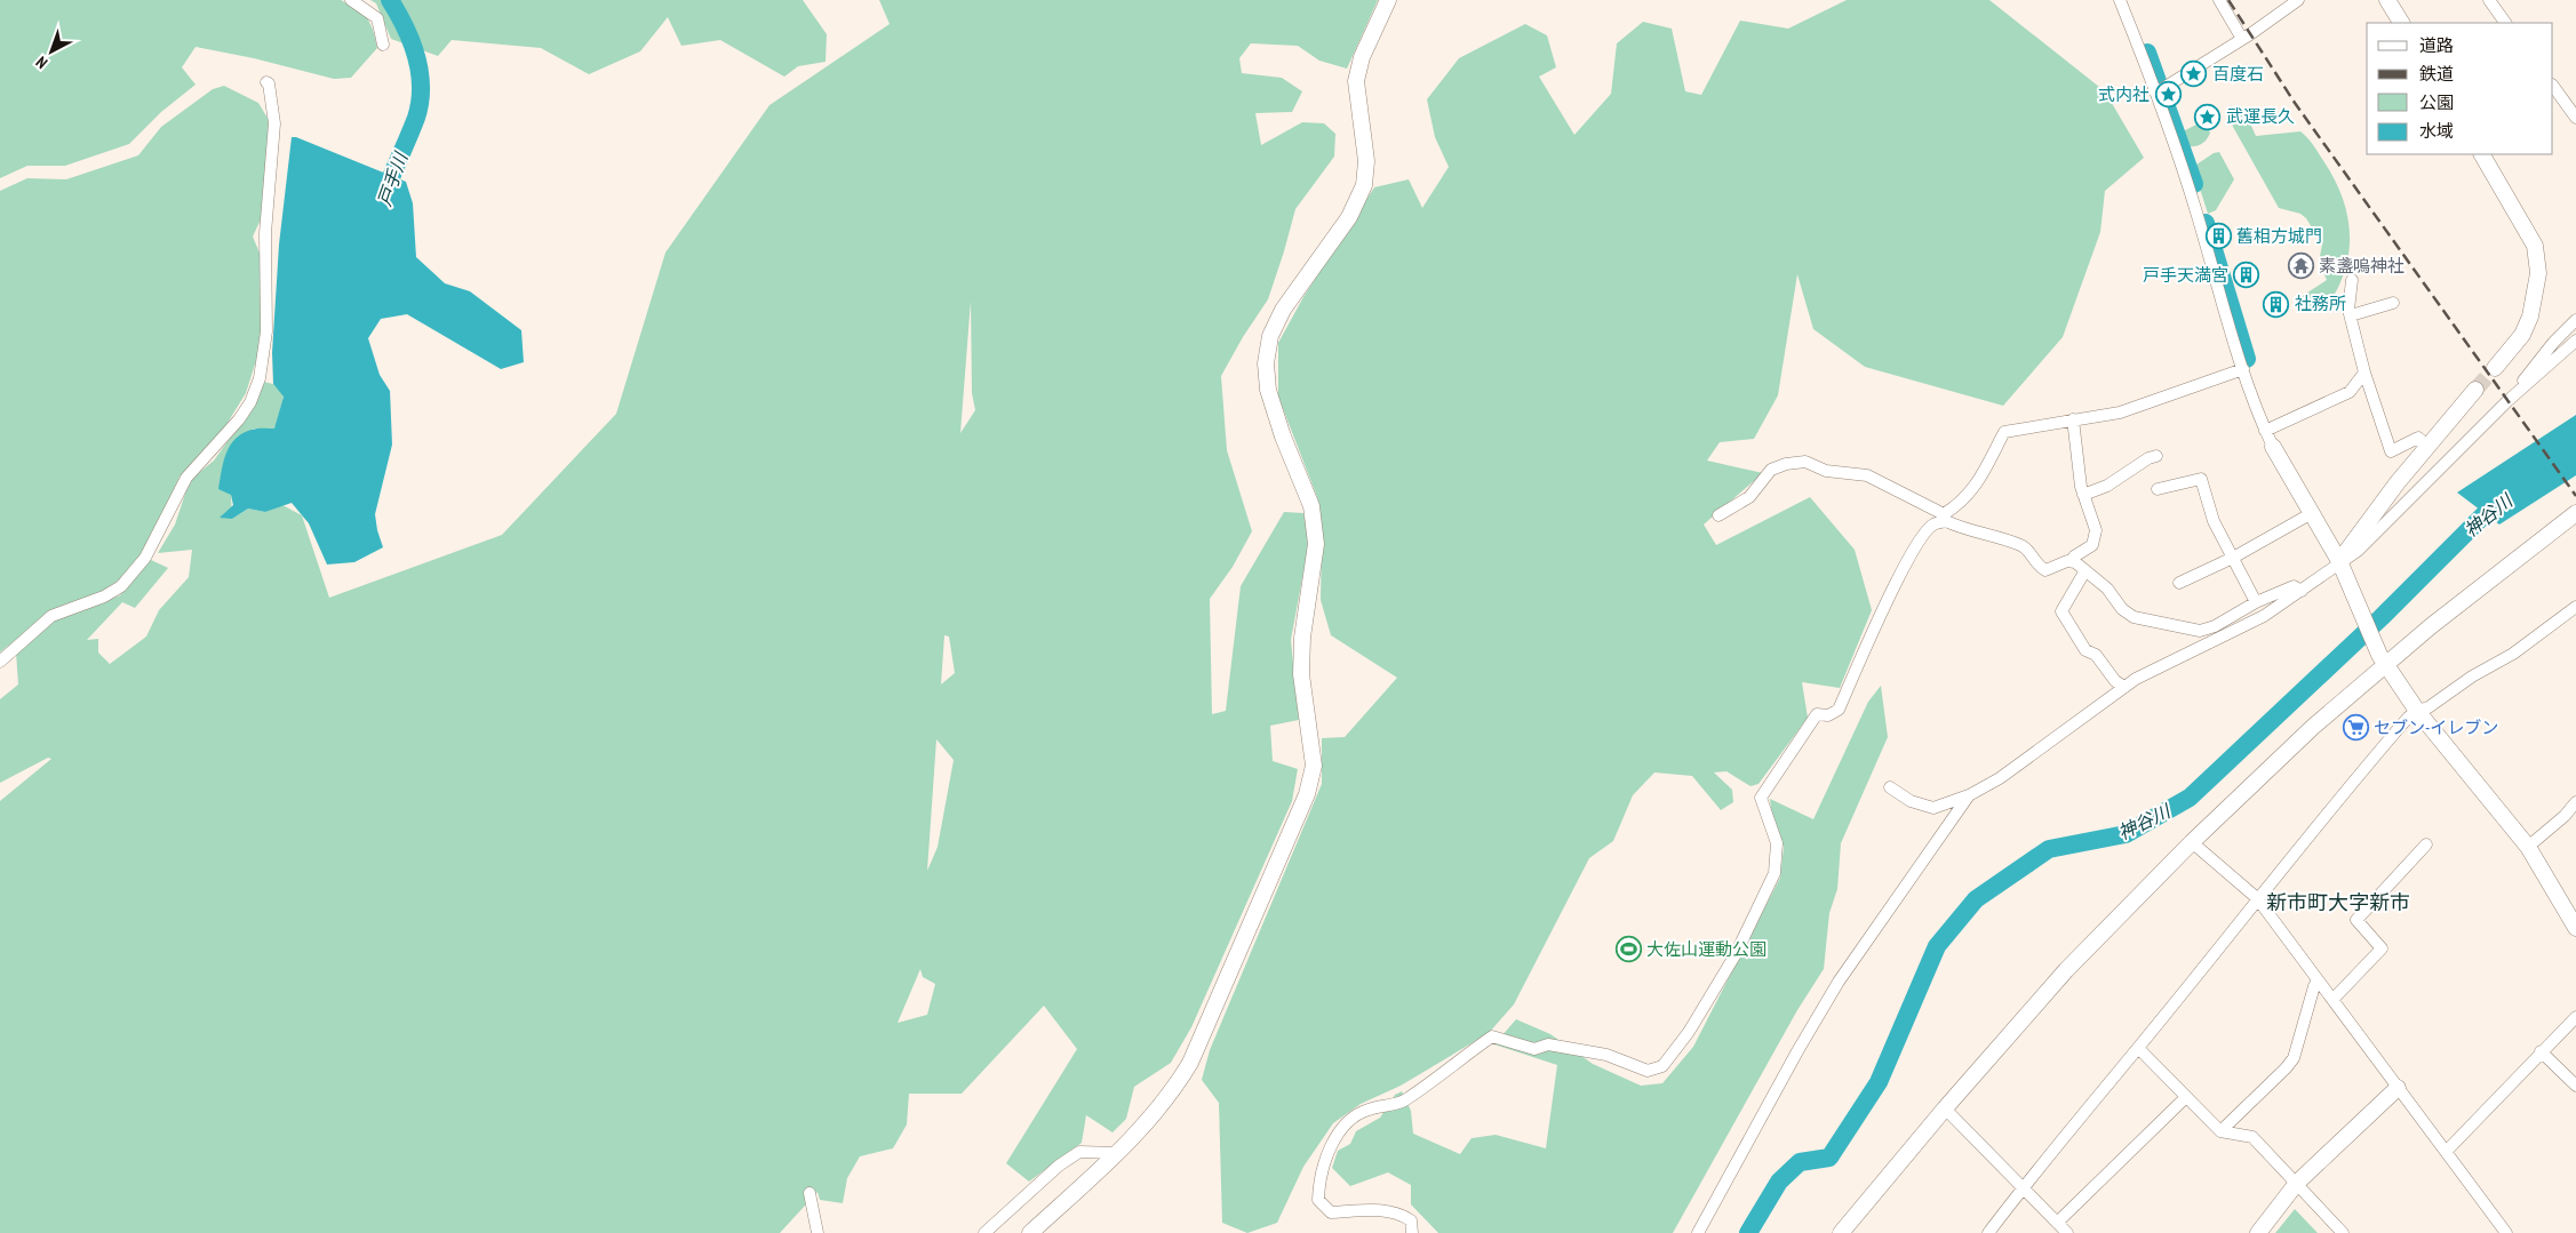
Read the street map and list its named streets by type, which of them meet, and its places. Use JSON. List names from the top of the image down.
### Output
{
  "districts": ["新市町大字新市"],
  "water": ["戸手川", "神谷川"],
  "places": {
    "place": ["百度石", "式内社", "武運長久"],
    "building": ["舊相方城門", "戸手天満宮", "社務所"],
    "temple": ["素盞嗚神社"],
    "supermarket": ["セブン-イレブン"],
    "sports": ["大佐山運動公園"]
  },
  "legend": [
    "道路",
    "鉄道",
    "公園",
    "水域"
  ],
  "north": "bottom left"
}
